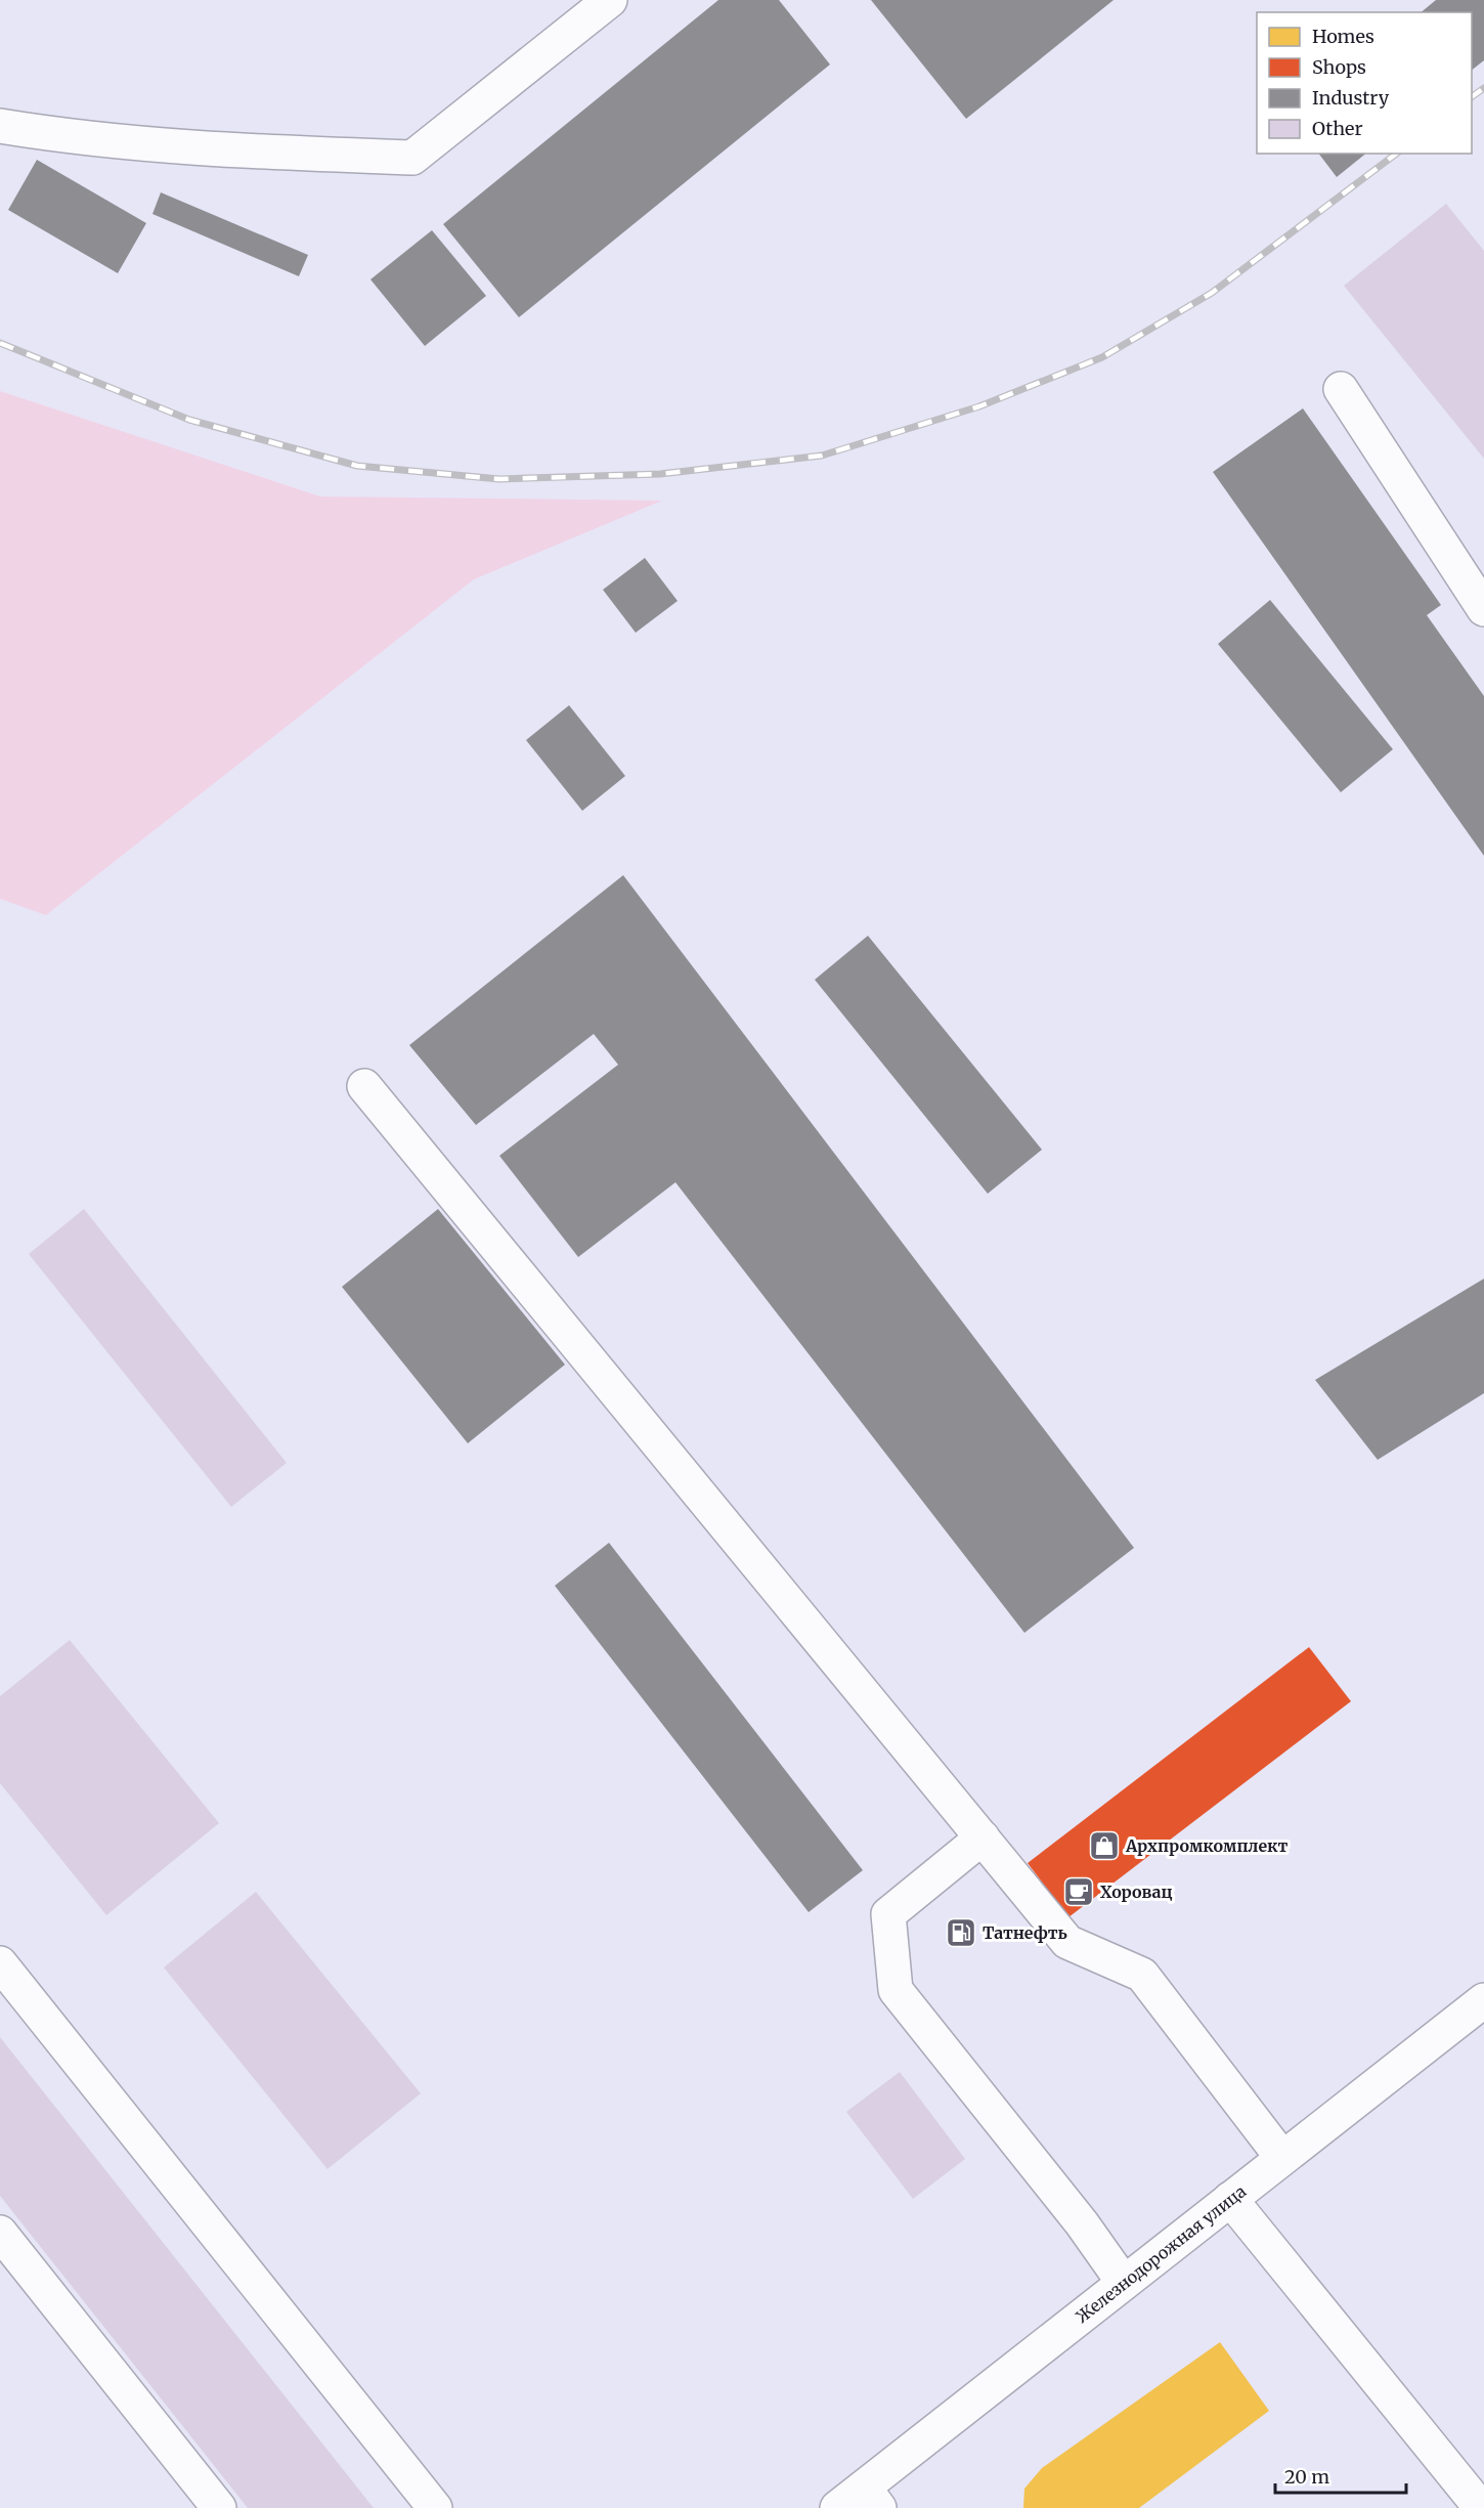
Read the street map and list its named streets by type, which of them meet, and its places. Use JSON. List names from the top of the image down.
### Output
{
  "streets": {
    "main road": ["Железнодорожная улица"]
  },
  "places": {
    "shop": ["Архпромкомплект"],
    "cafe": ["Хоровац"],
    "fuel station": ["Татнефть"]
  },
  "legend": [
    "Homes",
    "Shops",
    "Industry",
    "Other"
  ],
  "scale_bar": "20 m"
}
